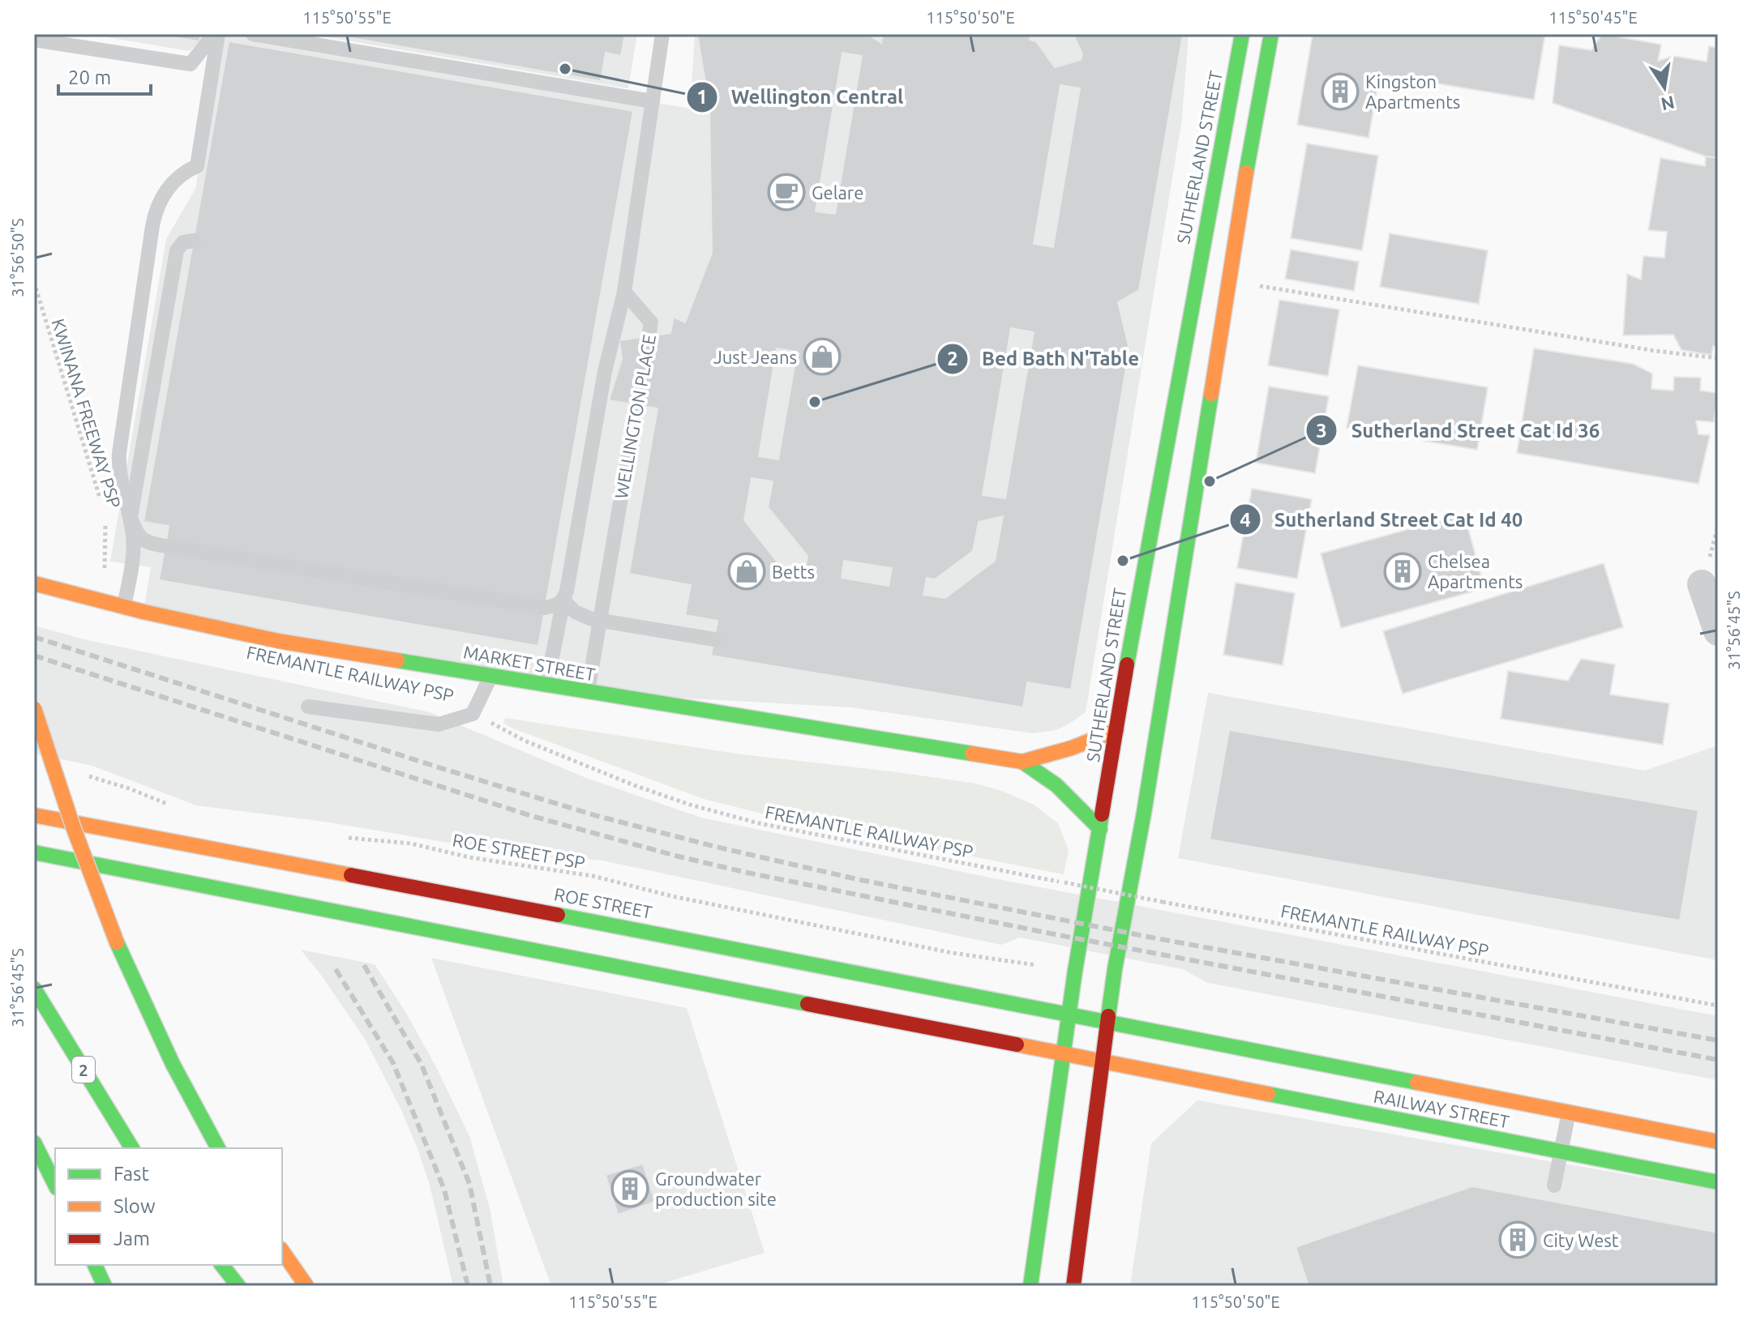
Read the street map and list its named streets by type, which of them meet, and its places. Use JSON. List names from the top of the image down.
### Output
{
  "streets": {
    "main road": [
      "SUTHERLAND STREET",
      "MARKET STREET",
      "ROE STREET",
      "2",
      "RAILWAY STREET"
    ],
    "lane": ["WELLINGTON PLACE"],
    "path": ["KWINANA FREEWAY PSP", "FREMANTLE RAILWAY PSP", "ROE STREET PSP"]
  },
  "crossings": [
    ["SUTHERLAND STREET", "MARKET STREET"],
    ["SUTHERLAND STREET", "ROE STREET"],
    ["KWINANA FREEWAY PSP", "MARKET STREET"],
    ["WELLINGTON PLACE", "MARKET STREET"],
    ["ROE STREET", "RAILWAY STREET"]
  ],
  "places": {
    "other": [
      "Wellington Central",
      "Bed Bath N'Table",
      "Sutherland Street Cat Id 36",
      "Sutherland Street Cat Id 40"
    ],
    "building": [
      "Kingston Apartments",
      "Chelsea Apartments",
      "Groundwater production site",
      "City West"
    ],
    "cafe": ["Gelare"],
    "shop": ["Just Jeans", "Betts"]
  },
  "legend": ["Fast", "Slow", "Jam"],
  "scale_bar": "20 m",
  "north": "bottom",
  "coordinates": [
    "115°50'55\"E",
    "115°50'50\"E",
    "115°50'45\"E",
    "31°56'50\"S",
    "31°56'45\"S"
  ]
}
